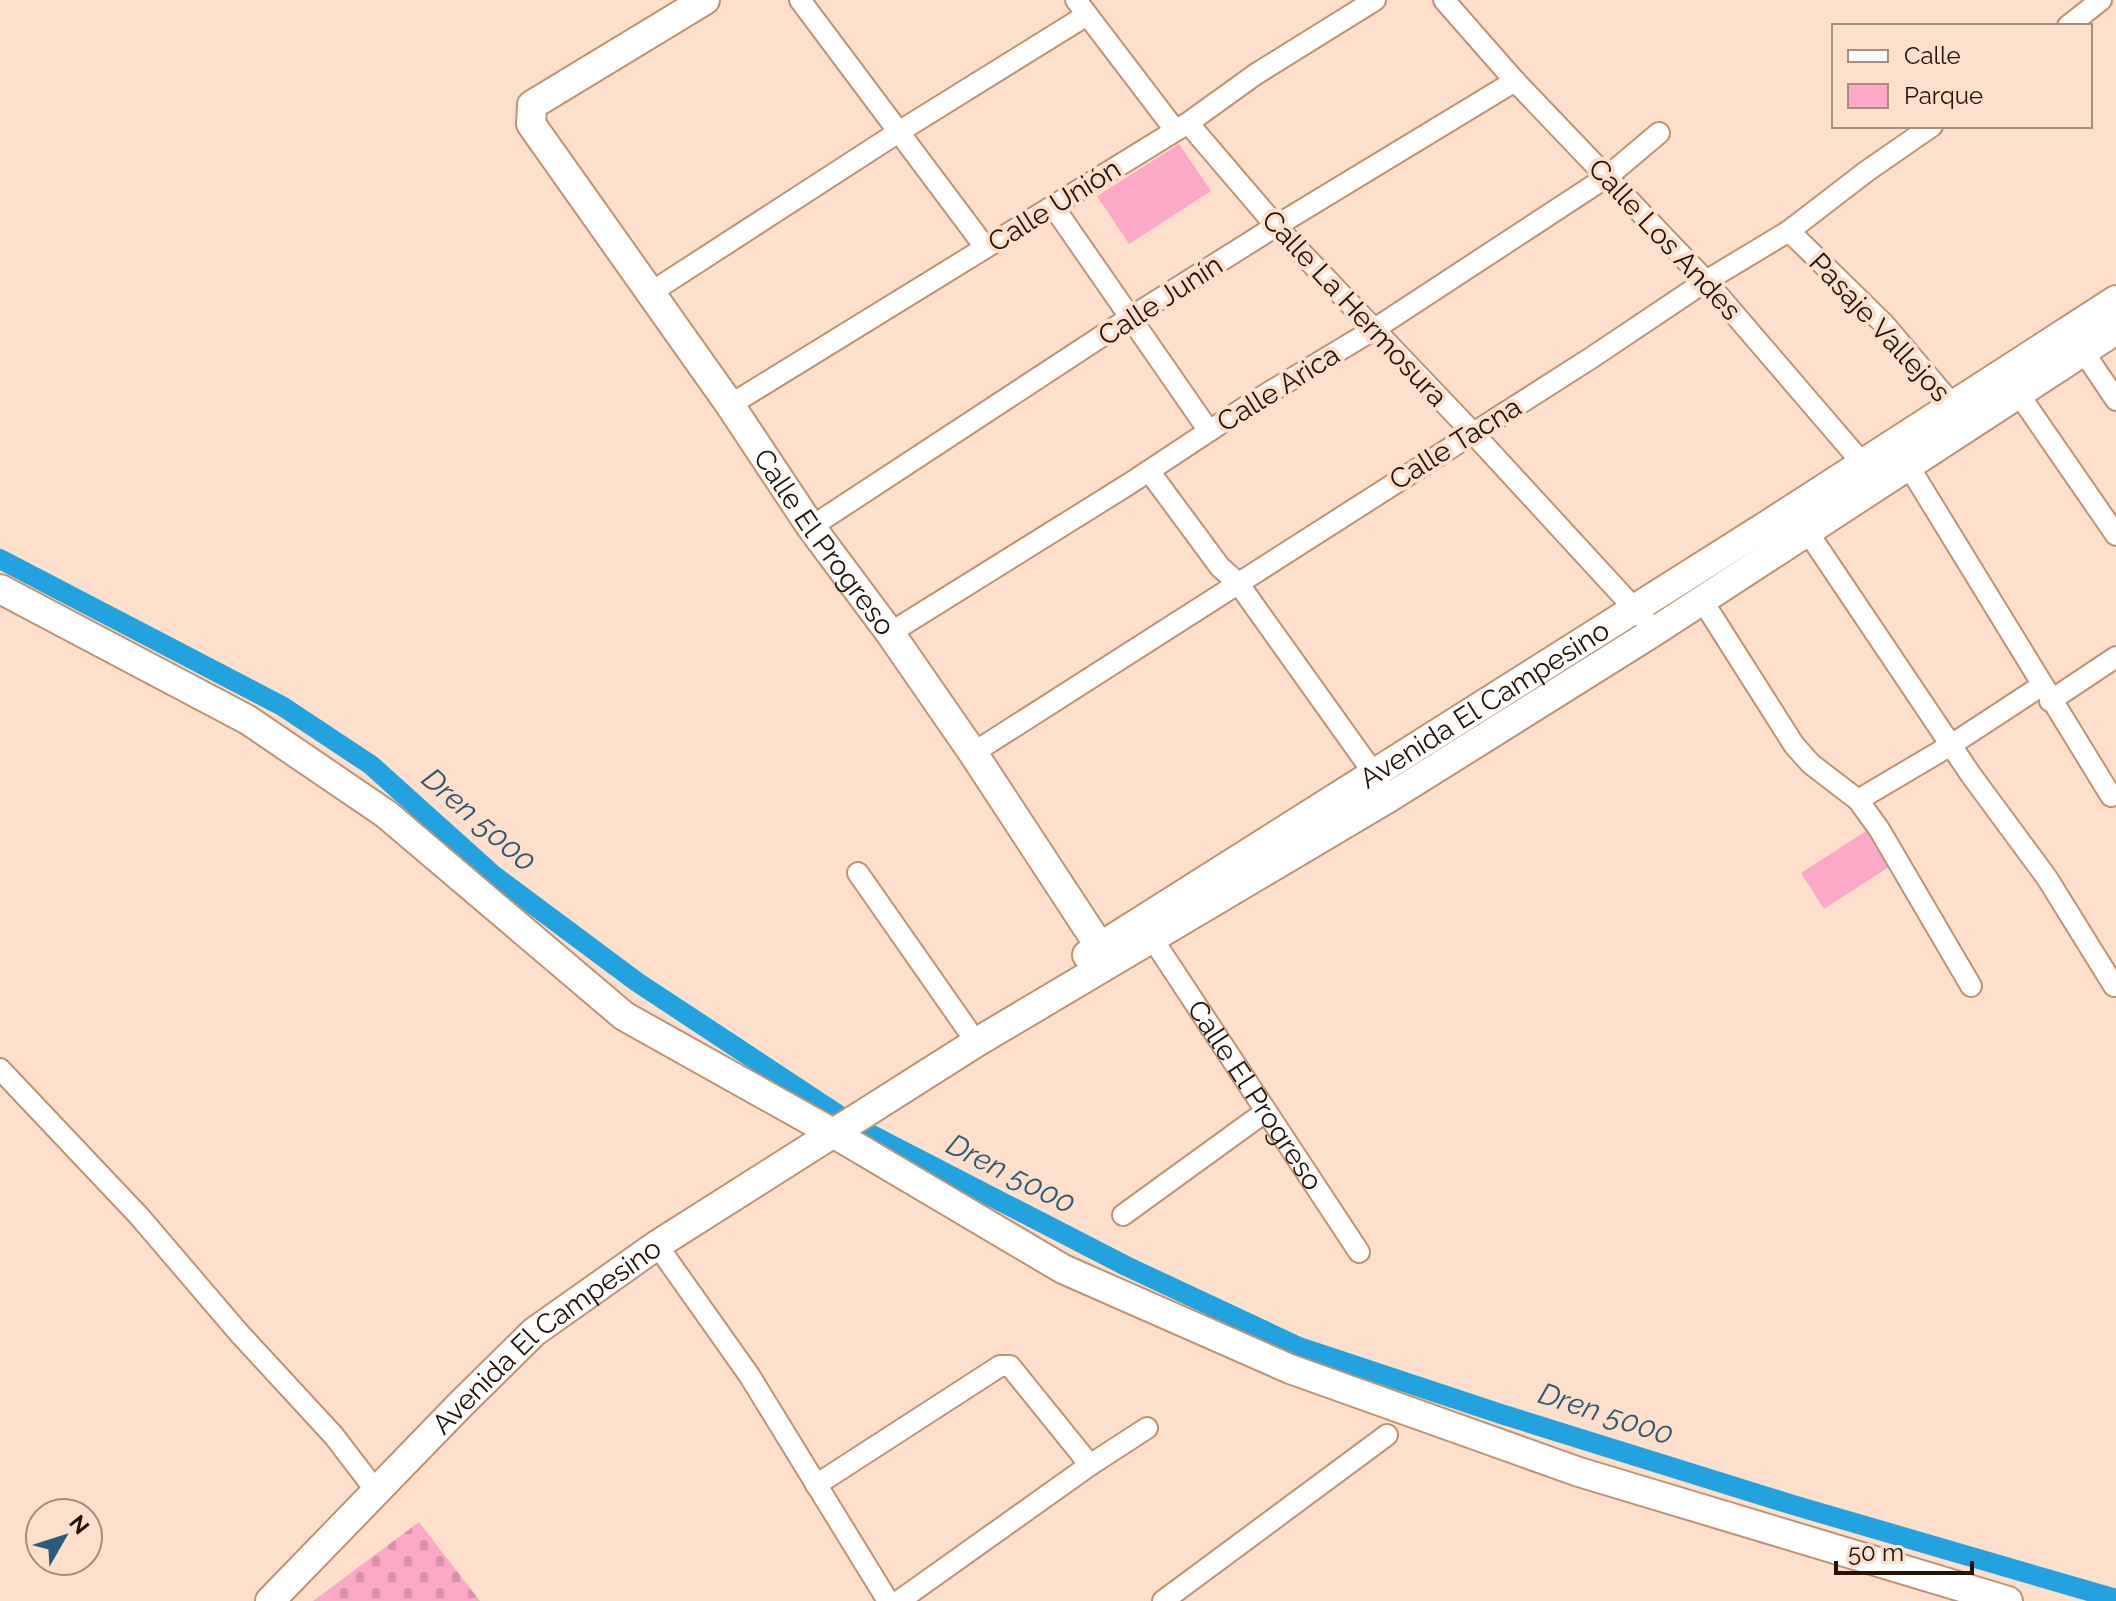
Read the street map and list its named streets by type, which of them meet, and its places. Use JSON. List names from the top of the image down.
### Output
{
  "streets": {
    "street": [
      "Calle Unión",
      "Calle Los Andes",
      "Calle Junín",
      "Calle La Hermosura",
      "Pasaje Vallejos",
      "Calle Arica",
      "Calle Tacna",
      "Calle El Progreso",
      "Avenida El Campesino"
    ]
  },
  "crossings": [
    ["Calle Unión", "Calle La Hermosura"],
    ["Calle Unión", "Calle El Progreso"],
    ["Calle Los Andes", "Calle Junín"],
    ["Calle Los Andes", "Calle Arica"],
    ["Calle Los Andes", "Calle Tacna"],
    ["Calle Los Andes", "Avenida El Campesino"],
    ["Calle Junín", "Calle La Hermosura"],
    ["Calle Junín", "Calle El Progreso"],
    ["Calle La Hermosura", "Calle Arica"],
    ["Calle La Hermosura", "Calle Tacna"],
    ["Calle La Hermosura", "Avenida El Campesino"],
    ["Pasaje Vallejos", "Calle Tacna"],
    ["Pasaje Vallejos", "Avenida El Campesino"],
    ["Calle Arica", "Calle El Progreso"],
    ["Calle Tacna", "Calle El Progreso"],
    ["Calle El Progreso", "Avenida El Campesino"]
  ],
  "water": ["Dren 5000"],
  "legend": ["Calle", "Parque"],
  "scale_bar": "50 m",
  "north": "top right"
}
